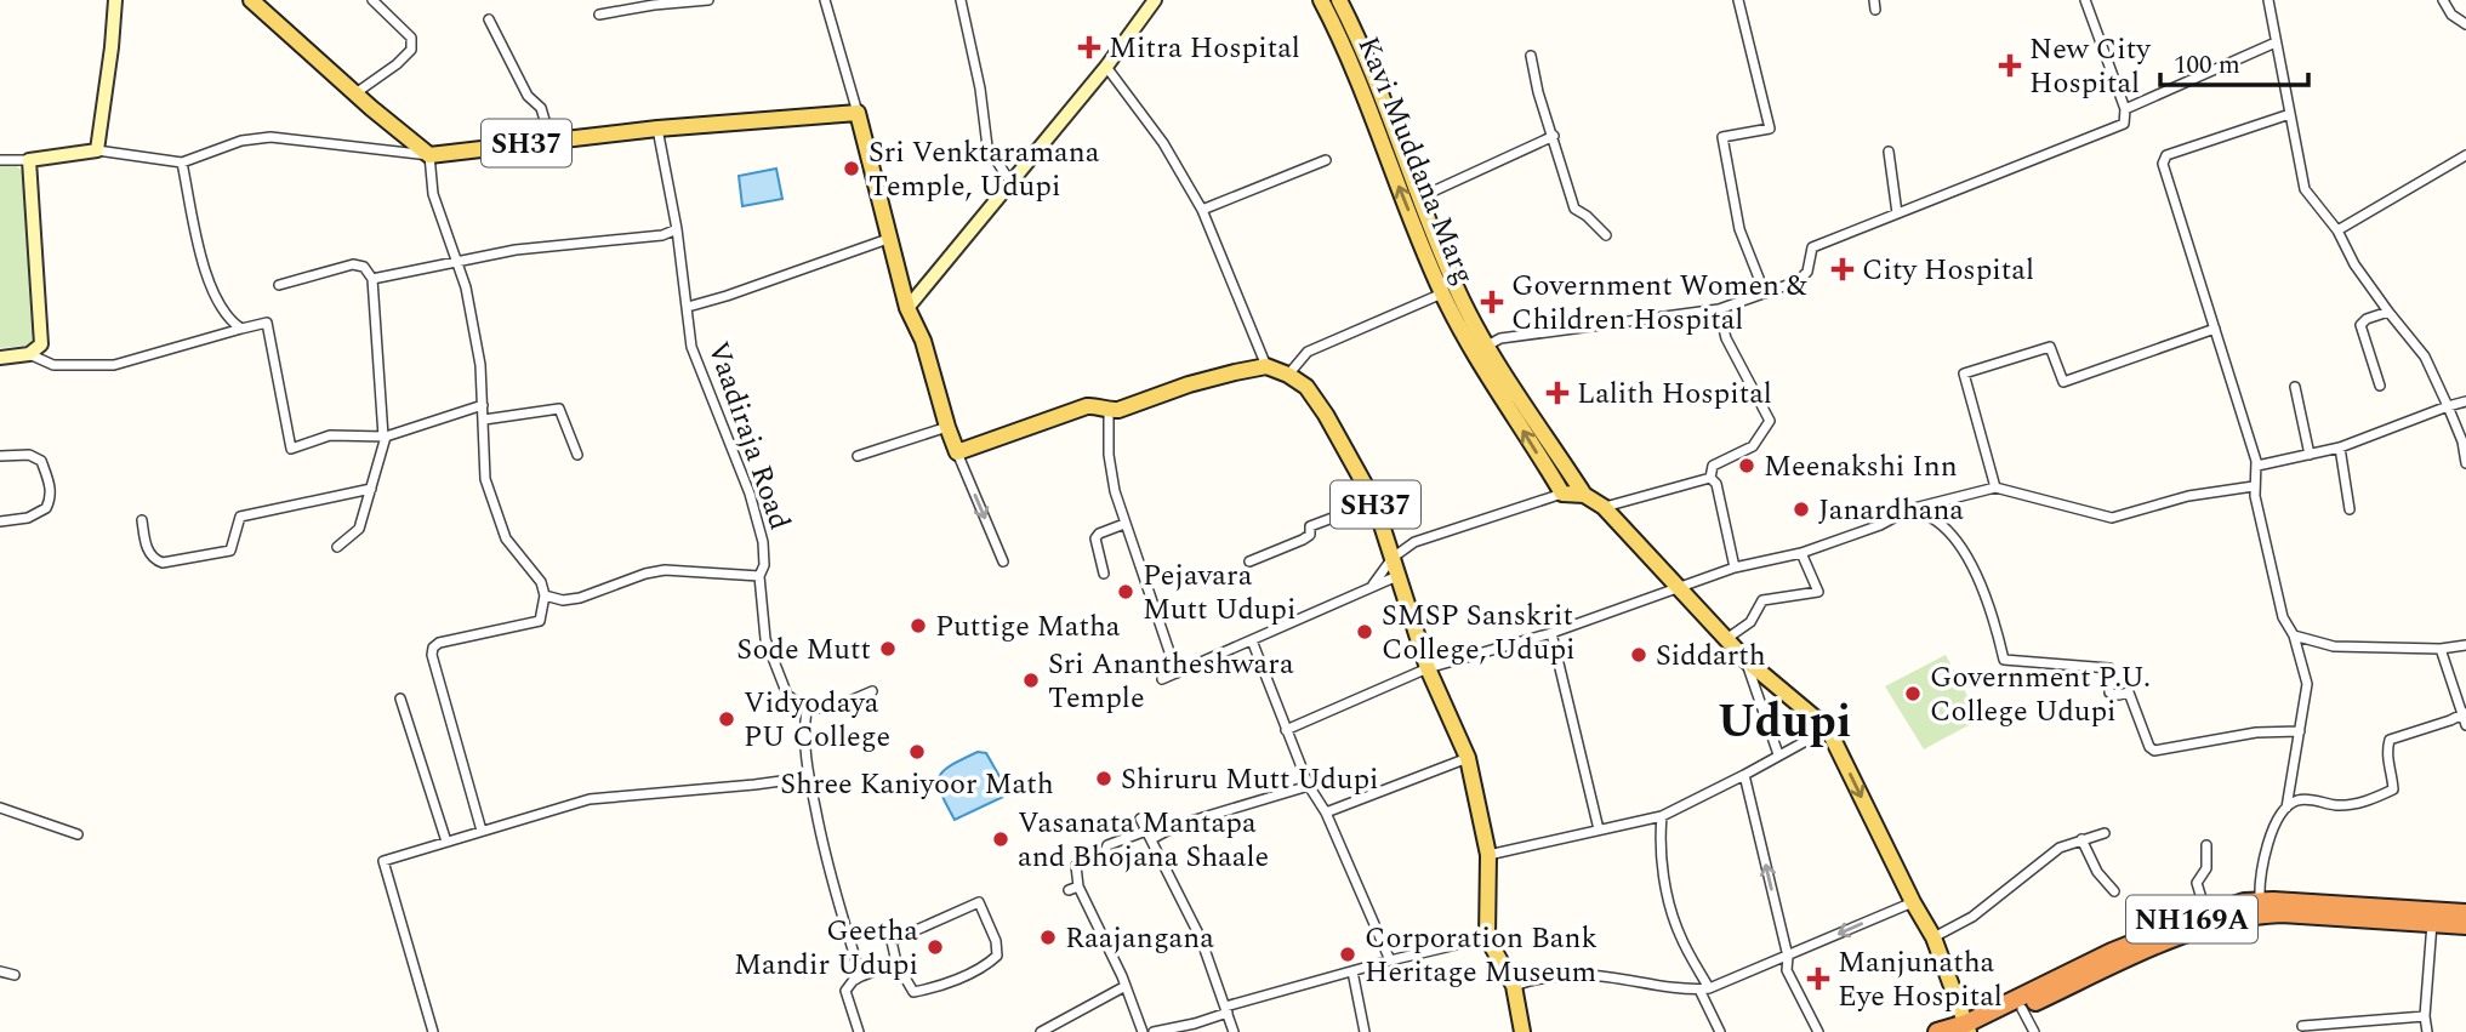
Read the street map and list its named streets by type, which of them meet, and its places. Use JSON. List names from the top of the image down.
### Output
{
  "streets": {
    "highway": ["NH169A"],
    "main road": ["SH37", "Kavi Muddana Marg"],
    "street": ["Vaadiraja Road"]
  },
  "crossings": [
    ["SH37", "Vaadiraja Road"]
  ],
  "districts": ["Udupi"],
  "places": {
    "health": [
      "Mitra Hospital",
      "New City Hospital",
      "City Hospital",
      "Government Women & Children Hospital",
      "Lalith Hospital",
      "Manjunatha Eye Hospital"
    ],
    "other": [
      "Sri Venktaramana Temple, Udupi",
      "Meenakshi Inn",
      "Janardhana",
      "Pejavara Mutt Udupi",
      "Puttige Matha",
      "SMSP Sanskrit College, Udupi",
      "Sode Mutt",
      "Siddarth",
      "Sri Anantheshwara Temple",
      "Government P.U. College Udupi",
      "Vidyodaya PU College",
      "Shree Kaniyoor Math",
      "Shiruru Mutt Udupi",
      "Vasanata Mantapa and Bhojana Shaale",
      "Raajangana",
      "Geetha Mandir Udupi",
      "Corporation Bank Heritage Museum"
    ]
  },
  "scale_bar": "100 m"
}
